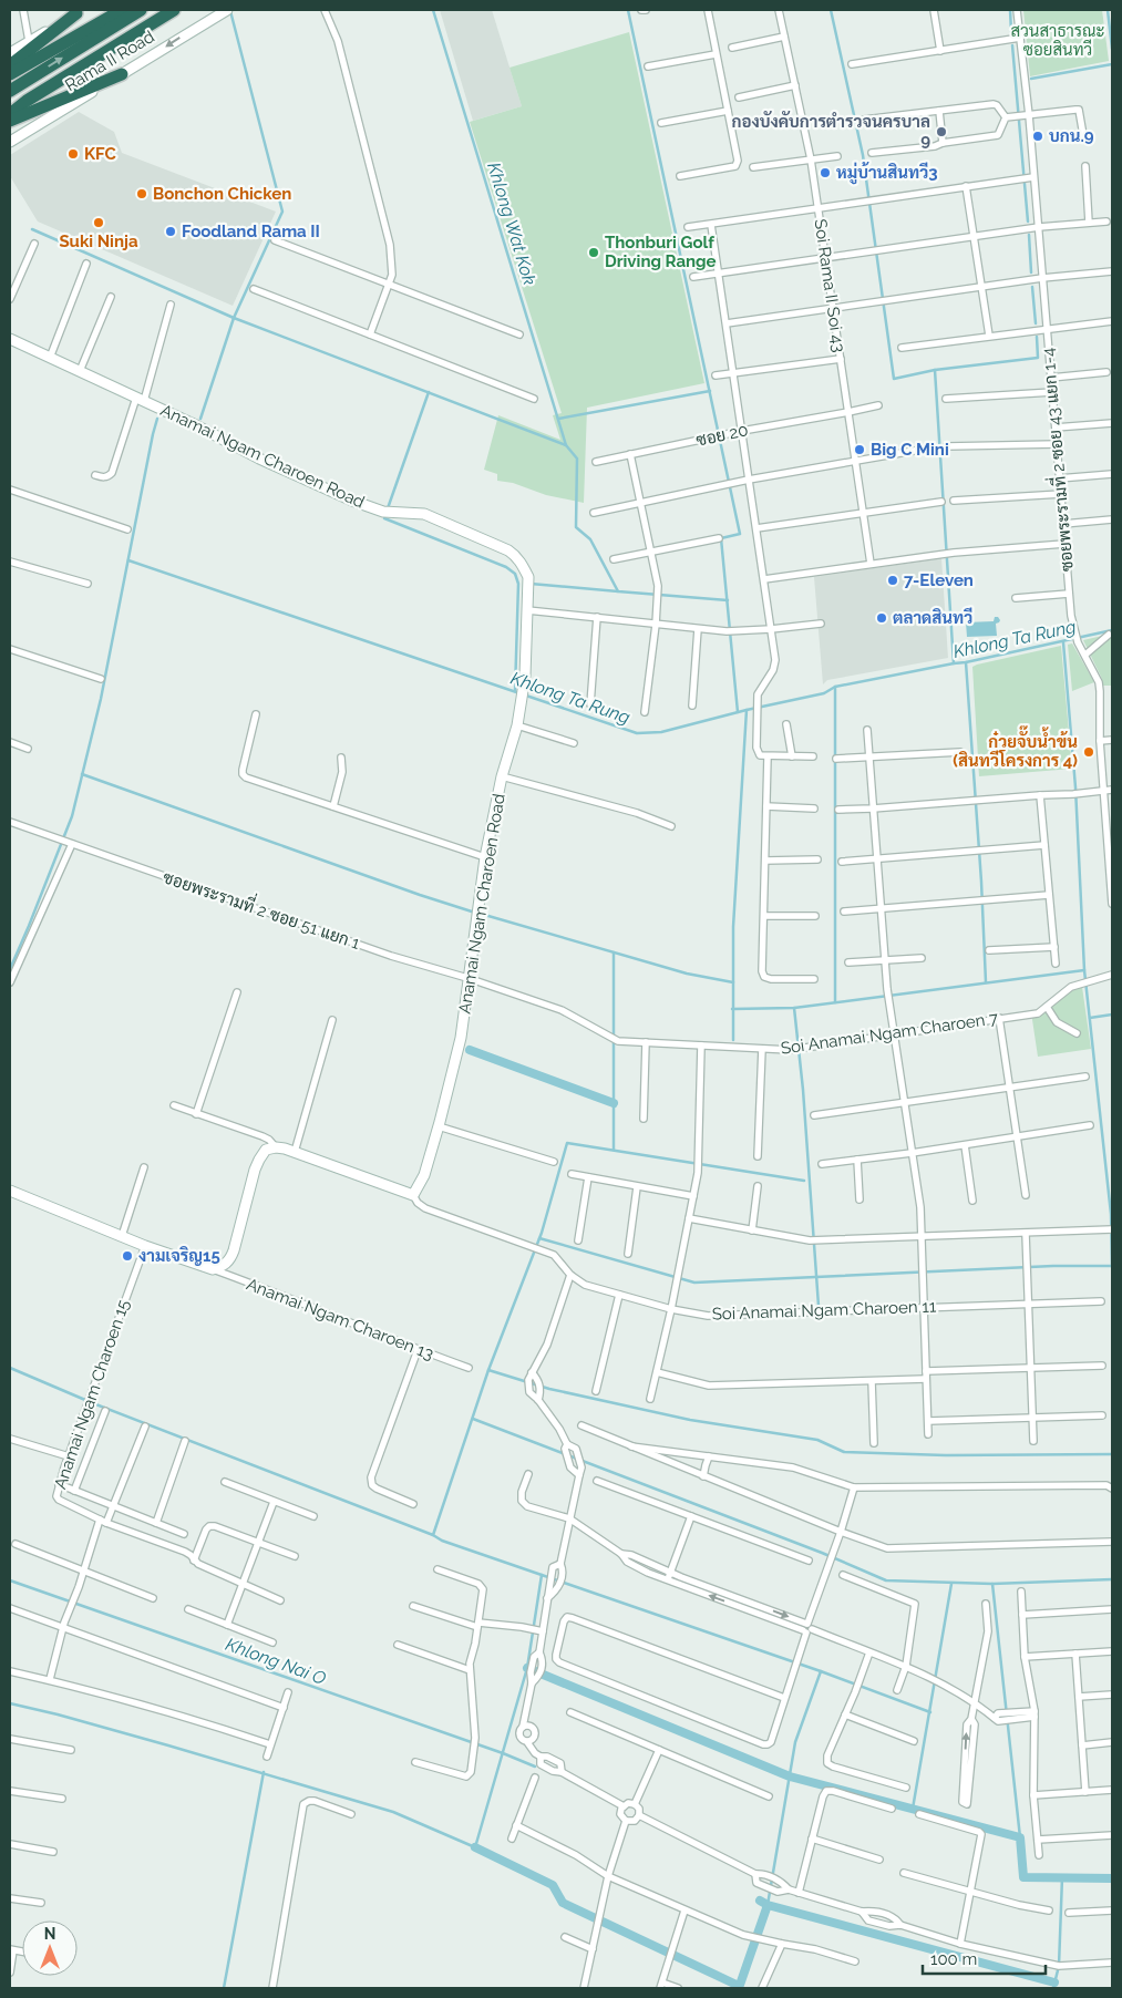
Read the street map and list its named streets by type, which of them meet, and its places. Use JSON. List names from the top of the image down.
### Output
{
  "streets": {
    "highway": ["Rama II Road"],
    "street": [
      "Soi Rama II Soi 43",
      "ซอย 20",
      "Anamai Ngam Charoen Road",
      "ซอยพระรามที่ 2 ซอย 43 แยก 1-4",
      "ซอยพระรามที่ 2 ซอย 51 แยก 1",
      "Soi Anamai Ngam Charoen 7",
      "Soi Anamai Ngam Charoen 11",
      "Anamai Ngam Charoen 13",
      "Anamai Ngam Charoen 15"
    ]
  },
  "crossings": [
    ["Soi Rama II Soi 43", "ซอย 20"],
    ["Anamai Ngam Charoen Road", "ซอยพระรามที่ 2 ซอย 51 แยก 1"],
    ["Anamai Ngam Charoen Road", "Soi Anamai Ngam Charoen 7"],
    ["Anamai Ngam Charoen Road", "Soi Anamai Ngam Charoen 11"],
    ["ซอยพระรามที่ 2 ซอย 51 แยก 1", "Soi Anamai Ngam Charoen 7"]
  ],
  "water": ["Khlong Wat Kok", "Khlong Ta Rung", "Khlong Nai O"],
  "parks": ["สวนสาธารณะ ซอยสินทวี"],
  "places": [
    "กองบังคับการตำรวจนครบาล 9",
    "บกน.9",
    "KFC",
    "หมู่บ้านสินทวี3",
    "Bonchon Chicken",
    "Suki Ninja",
    "Foodland Rama II",
    "Thonburi Golf Driving Range",
    "Big C Mini",
    "7-Eleven",
    "ตลาดสินทวี",
    "ก๋วยจั๊บน้ำข้น (สินทวีโครงการ 4)",
    "งามเจริญ15"
  ],
  "scale_bar": "100 m",
  "north": "top"
}
